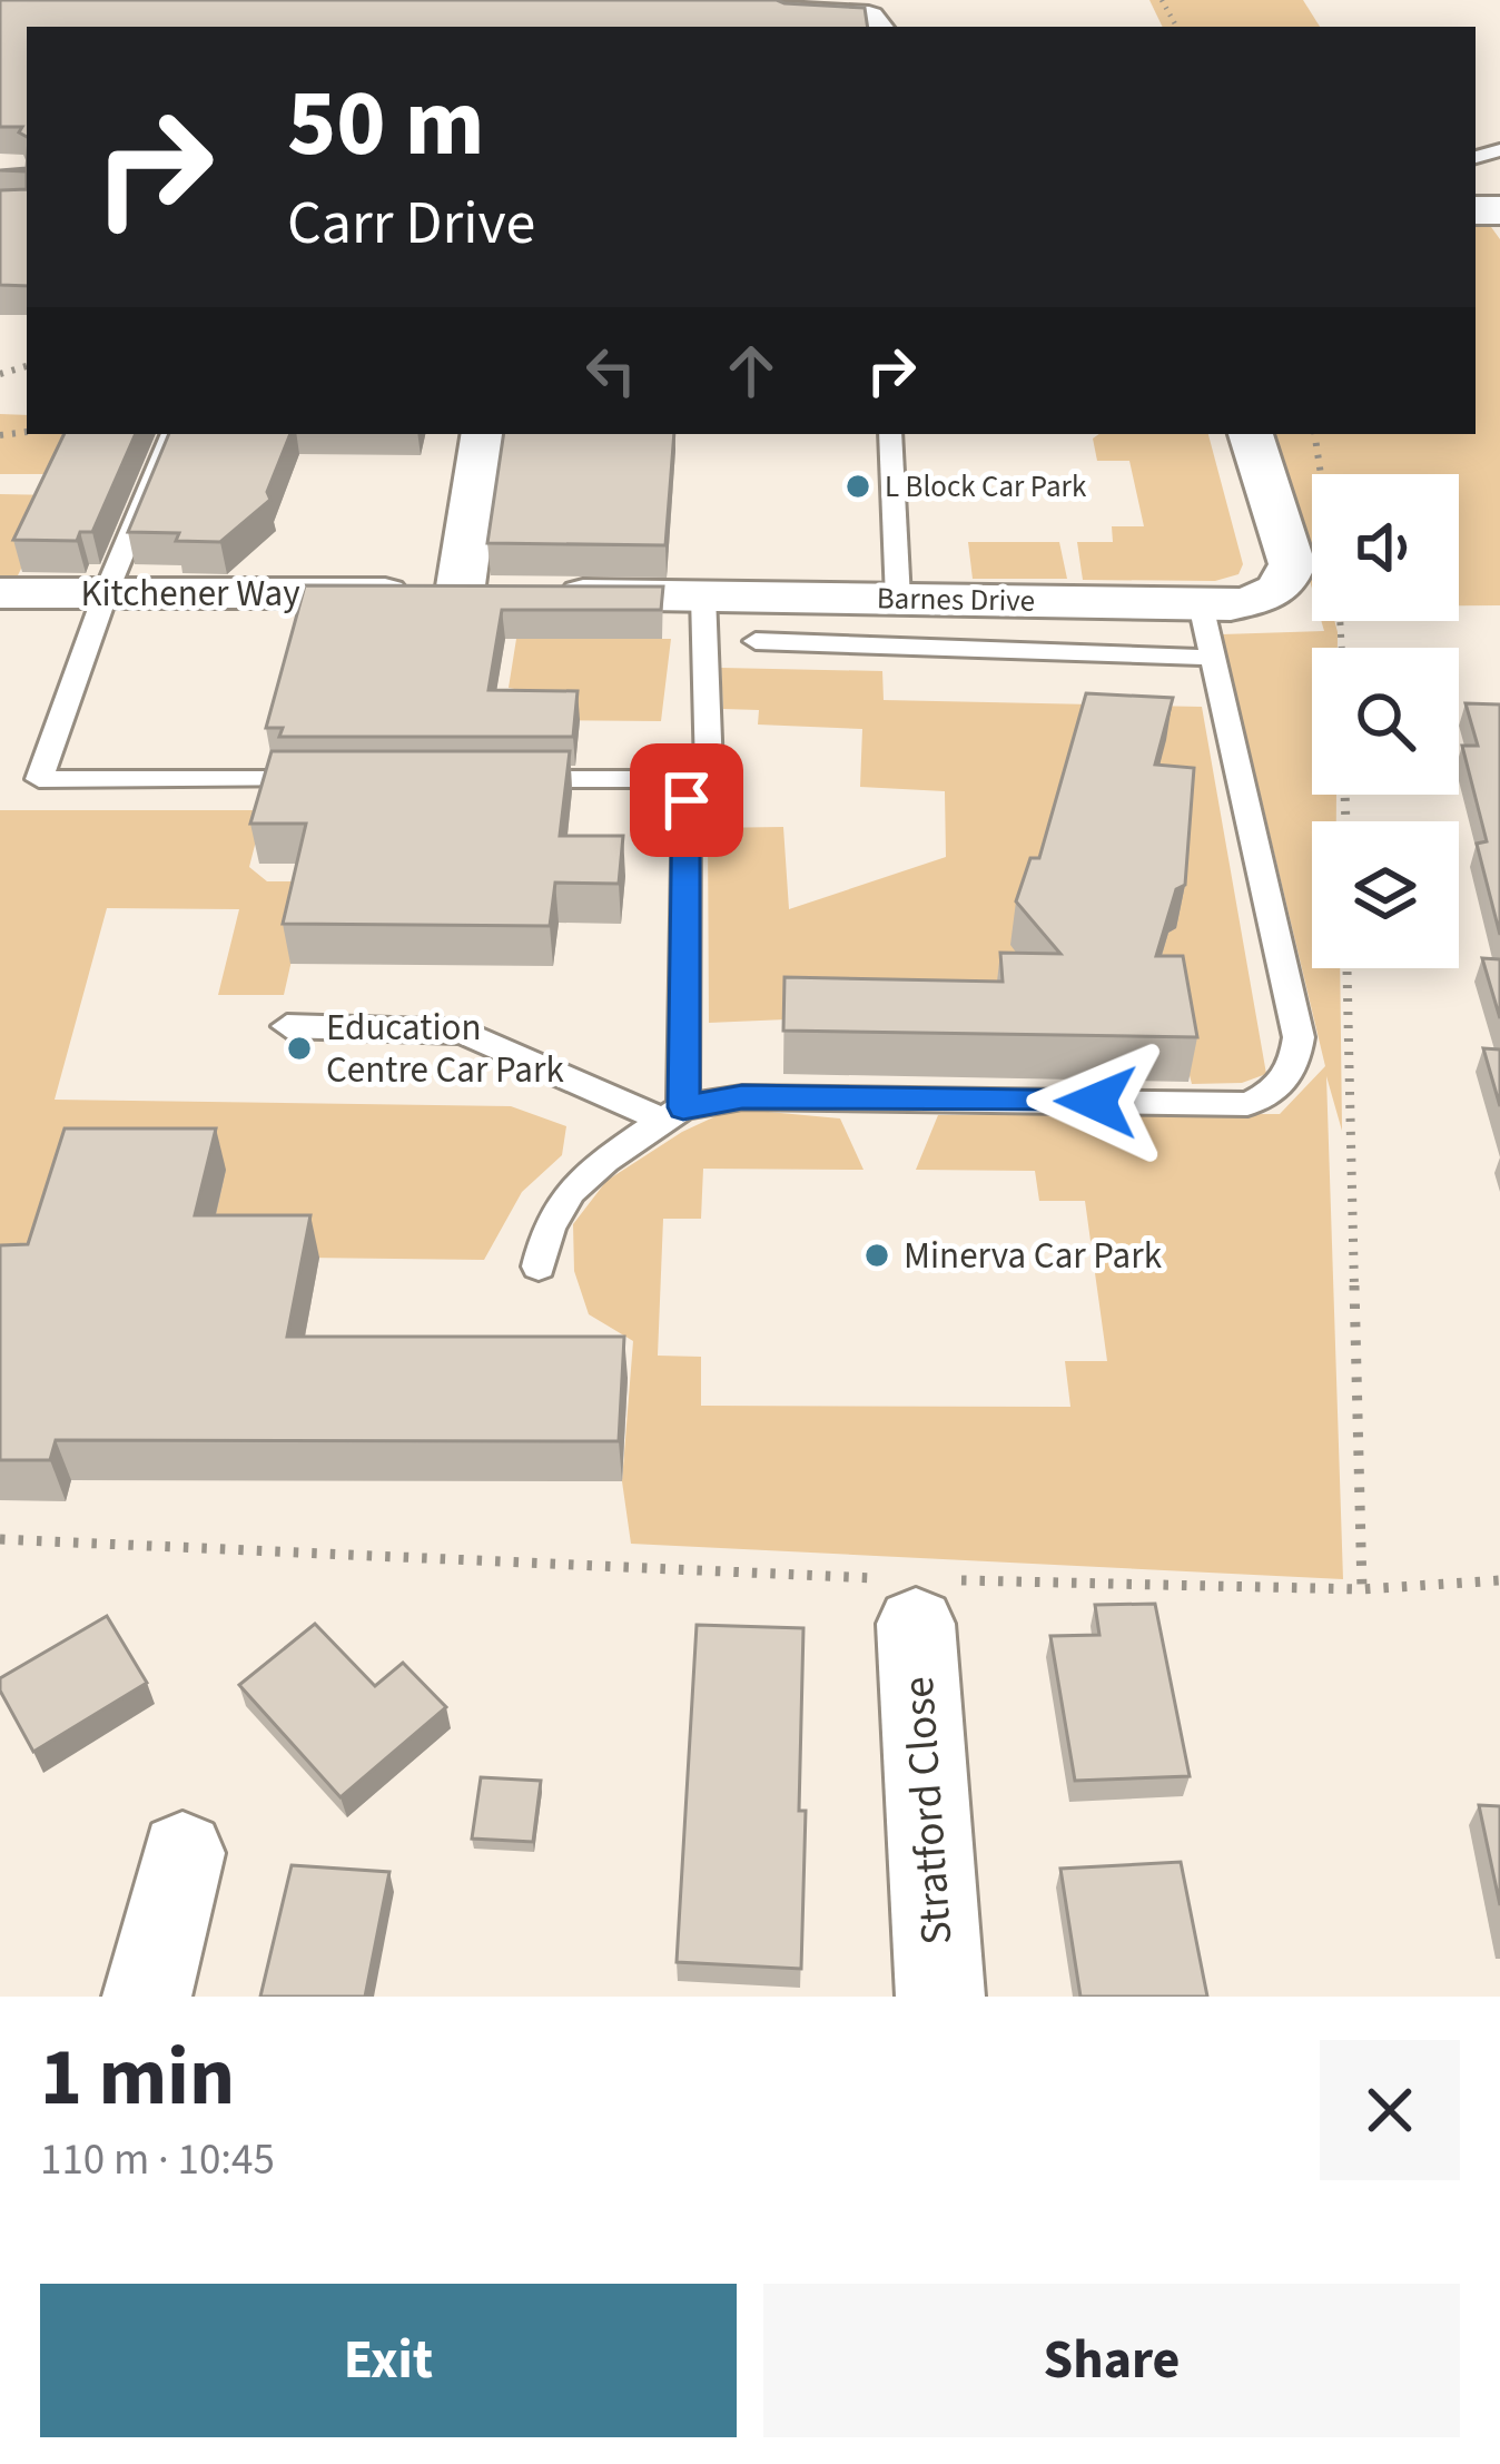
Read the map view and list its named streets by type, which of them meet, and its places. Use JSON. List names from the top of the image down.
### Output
{
  "streets": {
    "street": ["Kitchener Way", "Barnes Drive", "Stratford Close"]
  },
  "crossings": [
    ["Kitchener Way", "Barnes Drive"]
  ],
  "places": ["L Block Car Park", "Education Centre Car Park", "Minerva Car Park"],
  "page": {
    "turn": ["50 m", "Carr Drive"],
    "heading": ["1 min", "110 m · 10:45"],
    "buttons": ["Exit", "Share"]
  }
}
